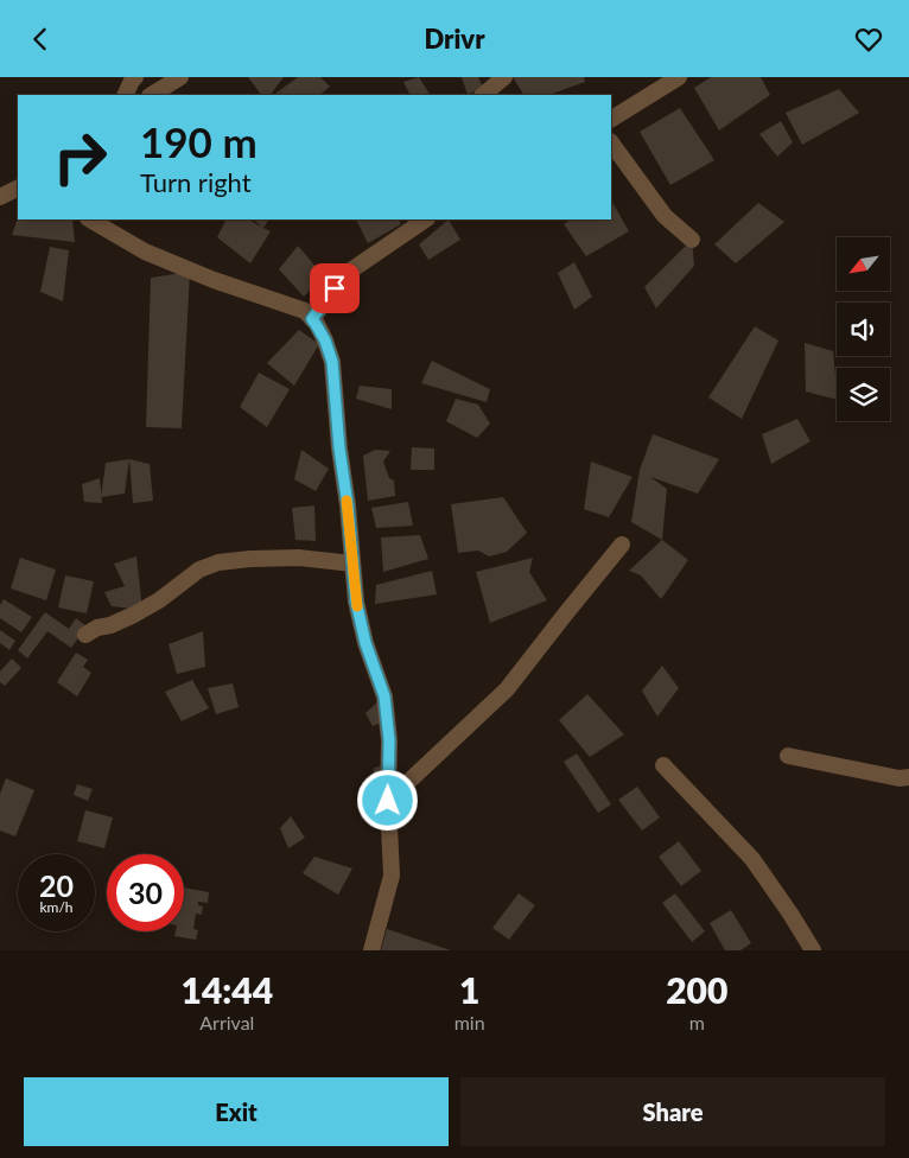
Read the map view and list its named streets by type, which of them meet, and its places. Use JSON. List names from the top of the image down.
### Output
{
  "north": "bottom left",
  "page": {
    "header": "Drivr",
    "turn": ["190 m", "Turn right"],
    "speed": "20 km/h",
    "limit": "30",
    "eta": [
      "14:44",
      "Arrival",
      "1",
      "min",
      "200",
      "m"
    ],
    "buttons": ["Exit", "Share"]
  }
}
